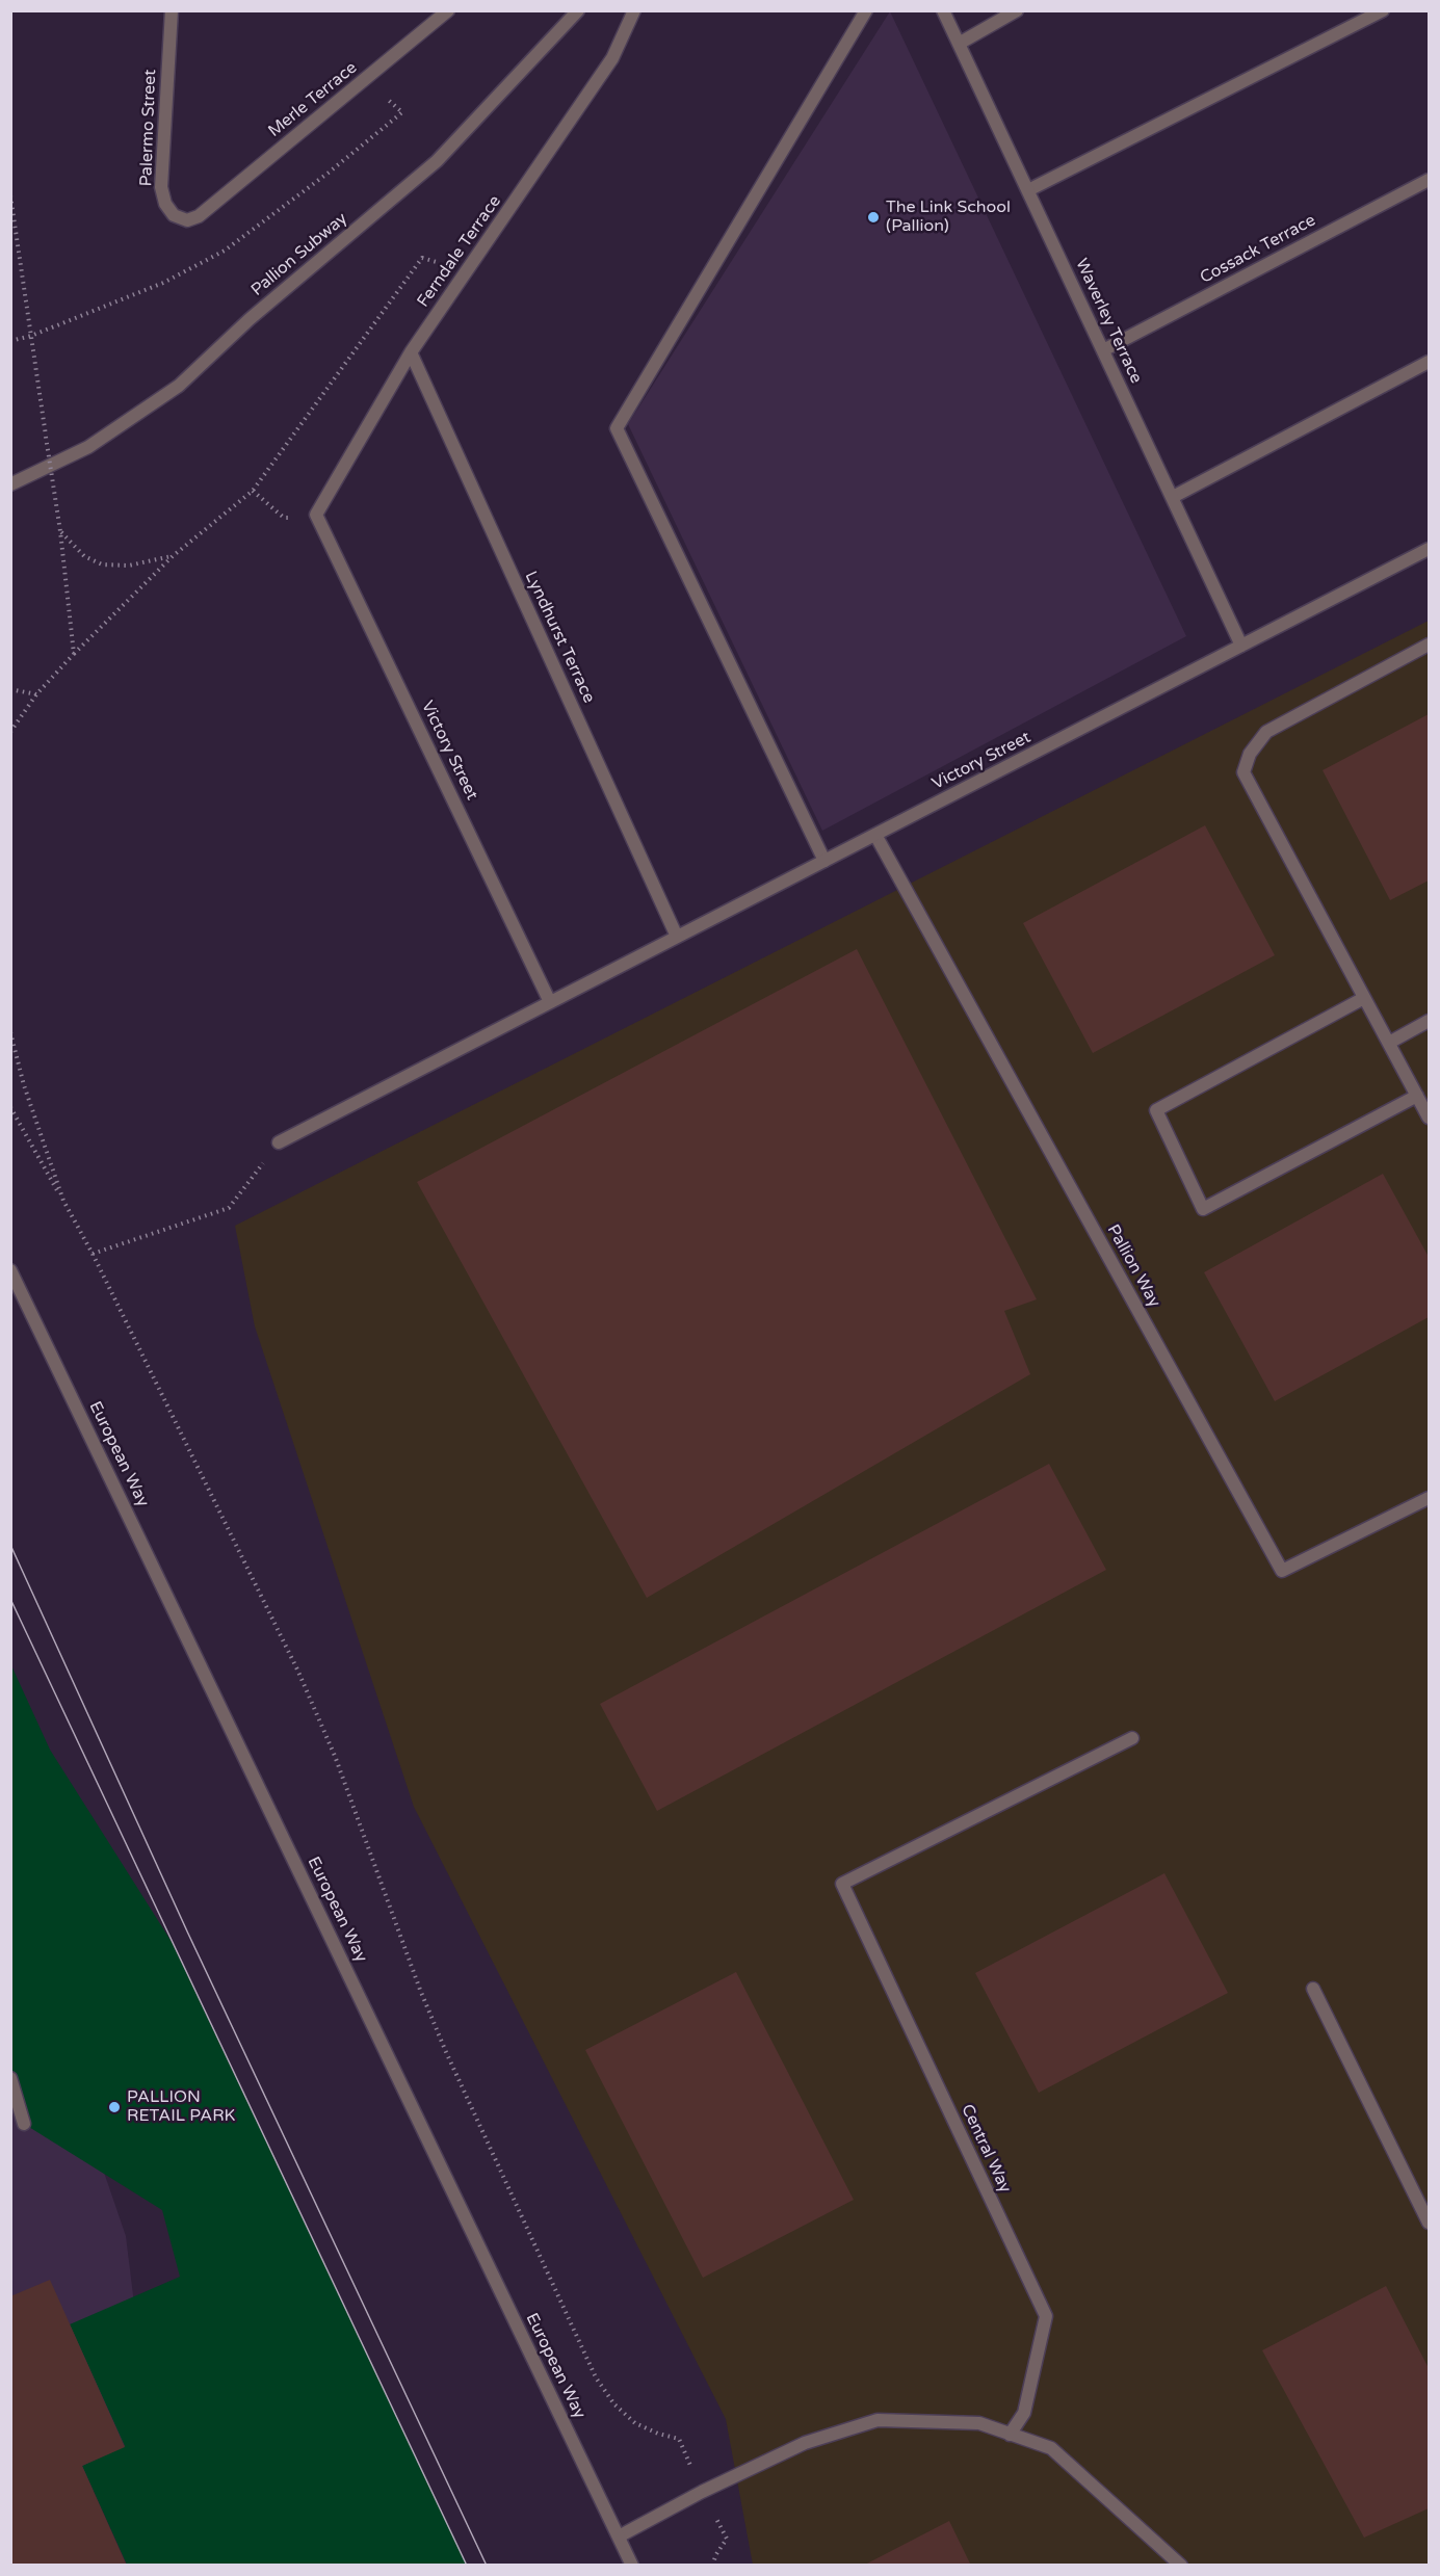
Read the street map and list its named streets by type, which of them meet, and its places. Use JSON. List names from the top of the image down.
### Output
{
  "streets": {
    "street": [
      "Merle Terrace",
      "Palermo Street",
      "Cossack Terrace",
      "Ferndale Terrace",
      "Pallion Subway",
      "Waverley Terrace",
      "Lyndhurst Terrace",
      "Victory Street",
      "Pallion Way",
      "European Way",
      "Central Way"
    ]
  },
  "crossings": [
    ["Merle Terrace", "Palermo Street"],
    ["Cossack Terrace", "Waverley Terrace"],
    ["Ferndale Terrace", "Lyndhurst Terrace"],
    ["Ferndale Terrace", "Victory Street"],
    ["Waverley Terrace", "Victory Street"],
    ["Lyndhurst Terrace", "Victory Street"],
    ["Victory Street", "Pallion Way"]
  ],
  "places": ["The Link School (Pallion)", "PALLION RETAIL PARK"]
}
